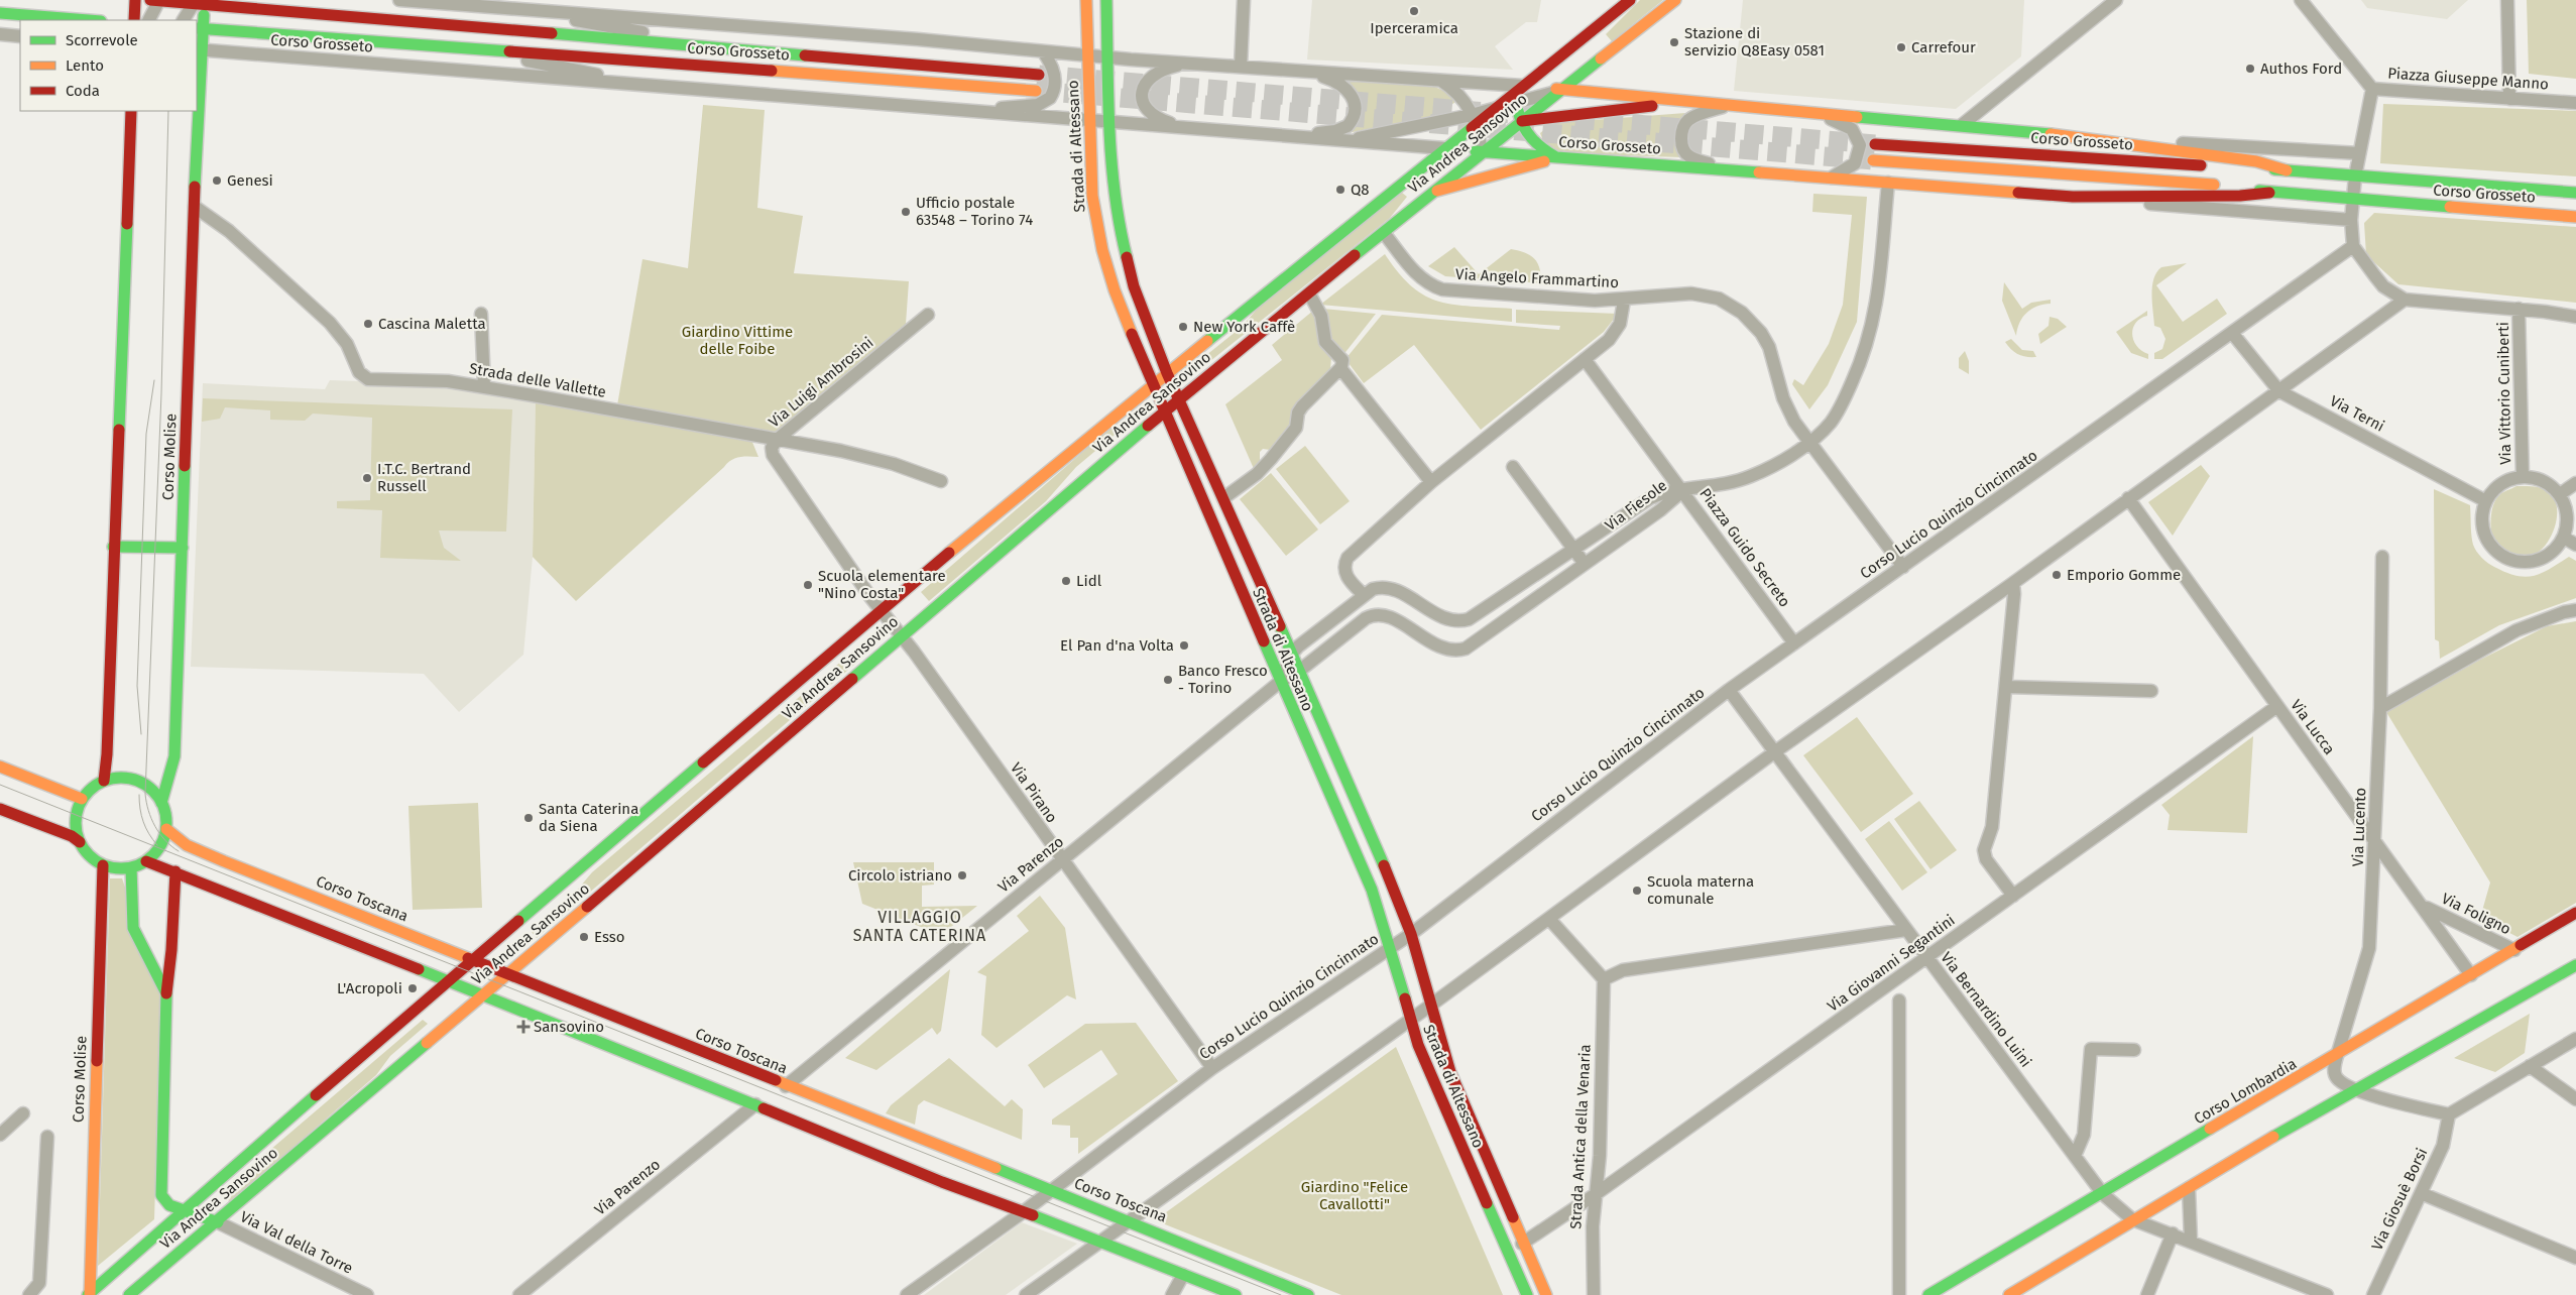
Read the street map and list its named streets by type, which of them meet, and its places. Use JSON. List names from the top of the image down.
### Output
{
  "streets": {
    "street": [
      "Corso Grosseto",
      "Piazza Giuseppe Manno",
      "Via Andrea Sansovino",
      "Strada di Altessano",
      "Via Angelo Frammartino",
      "Strada delle Vallette",
      "Via Luigi Ambrosini",
      "Via Vittorio Cuniberti",
      "Via Terni",
      "Corso Molise",
      "Via Fiesole",
      "Corso Lucio Quinzio Cincinnato",
      "Piazza Guido Secreto",
      "Via Lucca",
      "Via Pirano",
      "Via Lucento",
      "Via Parenzo",
      "Corso Toscana",
      "Via Foligno",
      "Via Giovanni Segantini",
      "Via Bernardino Luini",
      "Corso Lombardia",
      "Strada Antica della Venaria",
      "Via Giosuè Borsi",
      "Via Val della Torre"
    ]
  },
  "crossings": [
    ["Corso Grosseto", "Piazza Giuseppe Manno"],
    ["Corso Grosseto", "Via Andrea Sansovino"],
    ["Corso Grosseto", "Strada di Altessano"],
    ["Corso Grosseto", "Corso Molise"],
    ["Piazza Giuseppe Manno", "Corso Lucio Quinzio Cincinnato"],
    ["Via Andrea Sansovino", "Strada di Altessano"],
    ["Via Andrea Sansovino", "Via Angelo Frammartino"],
    ["Via Andrea Sansovino", "Via Luigi Ambrosini"],
    ["Via Andrea Sansovino", "Corso Molise"],
    ["Via Andrea Sansovino", "Via Pirano"],
    ["Via Andrea Sansovino", "Corso Toscana"],
    ["Via Andrea Sansovino", "Via Val della Torre"],
    ["Strada di Altessano", "Via Fiesole"],
    ["Strada di Altessano", "Corso Lucio Quinzio Cincinnato"],
    ["Strada di Altessano", "Via Parenzo"],
    ["Strada di Altessano", "Via Giovanni Segantini"],
    ["Via Angelo Frammartino", "Piazza Guido Secreto"],
    ["Strada delle Vallette", "Via Luigi Ambrosini"],
    ["Strada delle Vallette", "Corso Molise"],
    ["Via Luigi Ambrosini", "Via Pirano"],
    ["Via Vittorio Cuniberti", "Via Terni"],
    ["Via Terni", "Corso Lucio Quinzio Cincinnato"],
    ["Corso Molise", "Corso Toscana"],
    ["Via Fiesole", "Piazza Guido Secreto"],
    ["Via Fiesole", "Via Parenzo"],
    ["Corso Lucio Quinzio Cincinnato", "Piazza Guido Secreto"],
    ["Corso Lucio Quinzio Cincinnato", "Via Pirano"],
    ["Corso Lucio Quinzio Cincinnato", "Corso Toscana"],
    ["Corso Lucio Quinzio Cincinnato", "Via Bernardino Luini"],
    ["Via Lucca", "Via Lucento"],
    ["Via Lucca", "Via Foligno"],
    ["Via Lucca", "Via Giovanni Segantini"],
    ["Via Lucca", "Corso Lombardia"],
    ["Via Pirano", "Via Parenzo"],
    ["Via Lucento", "Corso Lombardia"],
    ["Via Parenzo", "Corso Toscana"],
    ["Via Foligno", "Corso Lombardia"],
    ["Via Giovanni Segantini", "Via Bernardino Luini"],
    ["Via Giovanni Segantini", "Strada Antica della Venaria"],
    ["Via Bernardino Luini", "Corso Lombardia"]
  ],
  "districts": ["VILLAGGIO SANTA CATERINA"],
  "parks": ["Giardino Vittime delle Foibe", "Giardino \"Felice Cavallotti\""],
  "places": {
    "other": [
      "Iperceramica",
      "Stazione di servizio Q8Easy 0581",
      "Carrefour",
      "Authos Ford",
      "Genesi",
      "Q8",
      "Ufficio postale 63548 – Torino 74",
      "Cascina Maletta",
      "New York Caffè",
      "I.T.C. Bertrand Russell",
      "Emporio Gomme",
      "Lidl",
      "Scuola elementare \"Nino Costa\"",
      "El Pan d'na Volta",
      "Banco Fresco - Torino",
      "Santa Caterina da Siena",
      "Circolo istriano",
      "Scuola materna comunale",
      "Esso",
      "L'Acropoli"
    ],
    "health": ["Sansovino"]
  },
  "legend": ["Scorrevole", "Lento", "Coda"]
}
